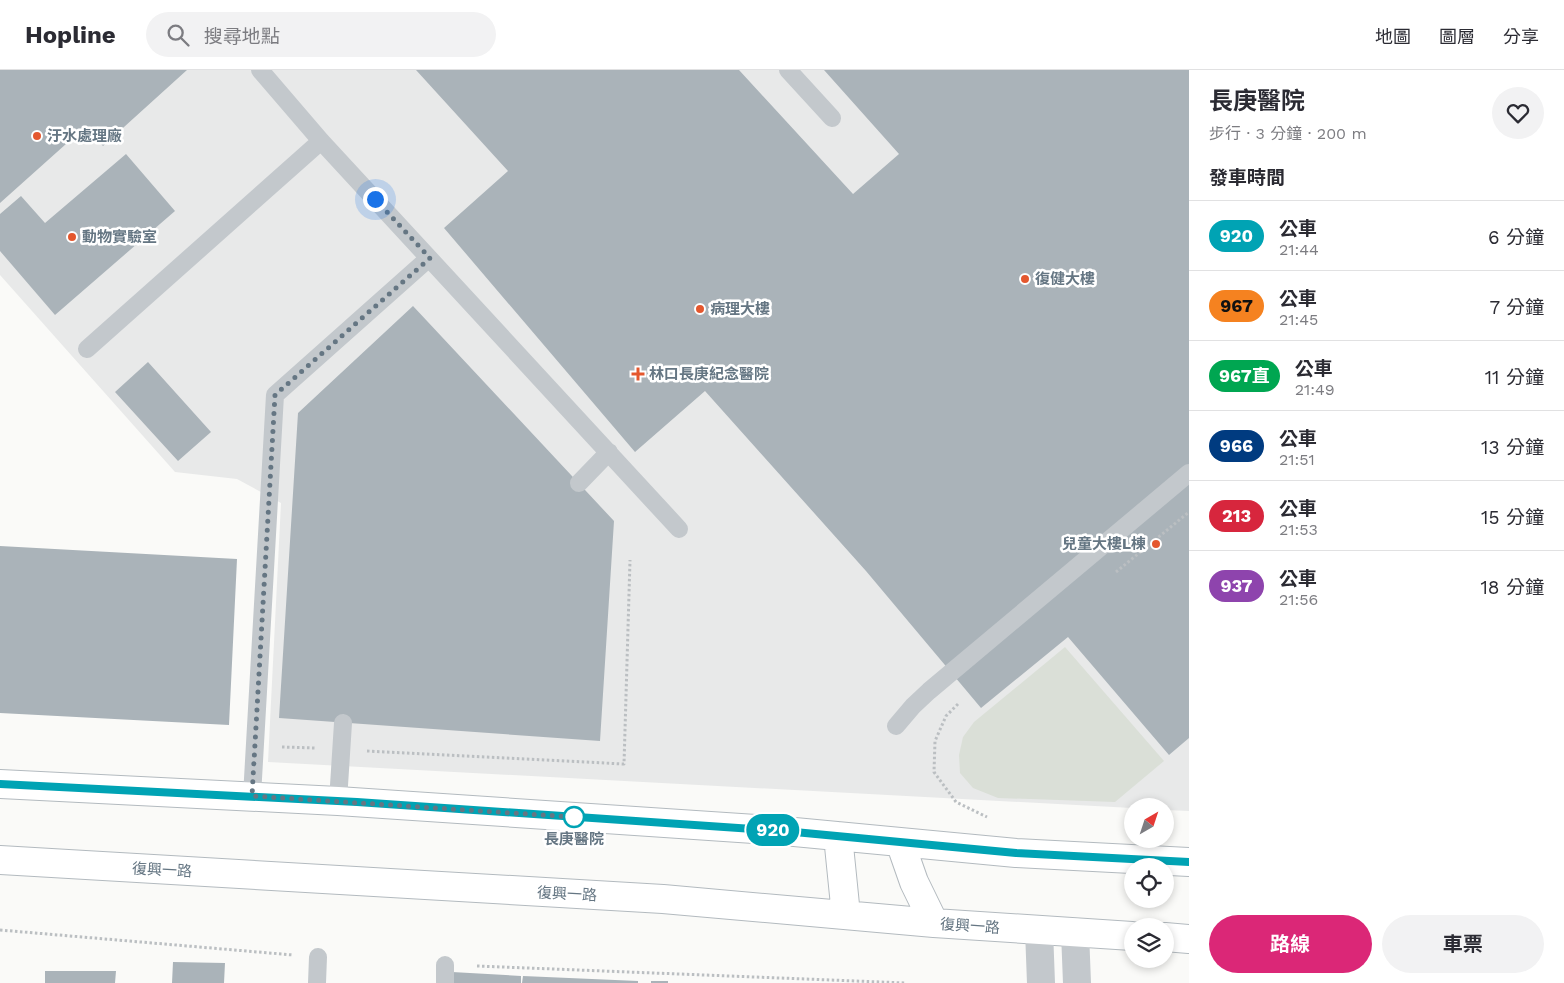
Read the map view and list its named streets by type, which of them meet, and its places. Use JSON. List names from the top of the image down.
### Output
{
  "streets": {
    "main road": ["復興一路"]
  },
  "places": {
    "other": [
      "汙水處理廠",
      "動物實驗室",
      "復健大樓",
      "病理大樓",
      "兒童大樓L棟",
      "長庚醫院"
    ],
    "health": ["林口長庚紀念醫院"]
  },
  "lines": ["bus line 920"],
  "north": "top right",
  "page": {
    "header": "Hopline",
    "search": "搜尋地點",
    "nav": ["地圖", "圖層", "分享"],
    "on_map": "920",
    "heading": [
      ["長庚醫院", "步行 · 3 分鐘 · 200 m"],
      "發車時間"
    ],
    "list": [
      {
        "mark": "920",
        "name": "公車",
        "note": "21:44",
        "value": "6 分鐘"
      },
      {
        "mark": "967",
        "name": "公車",
        "note": "21:45",
        "value": "7 分鐘"
      },
      {
        "mark": "967直",
        "name": "公車",
        "note": "21:49",
        "value": "11 分鐘"
      },
      {
        "mark": "966",
        "name": "公車",
        "note": "21:51",
        "value": "13 分鐘"
      },
      {
        "mark": "213",
        "name": "公車",
        "note": "21:53",
        "value": "15 分鐘"
      },
      {
        "mark": "937",
        "name": "公車",
        "note": "21:56",
        "value": "18 分鐘"
      }
    ],
    "buttons": ["路線", "車票"]
  }
}
